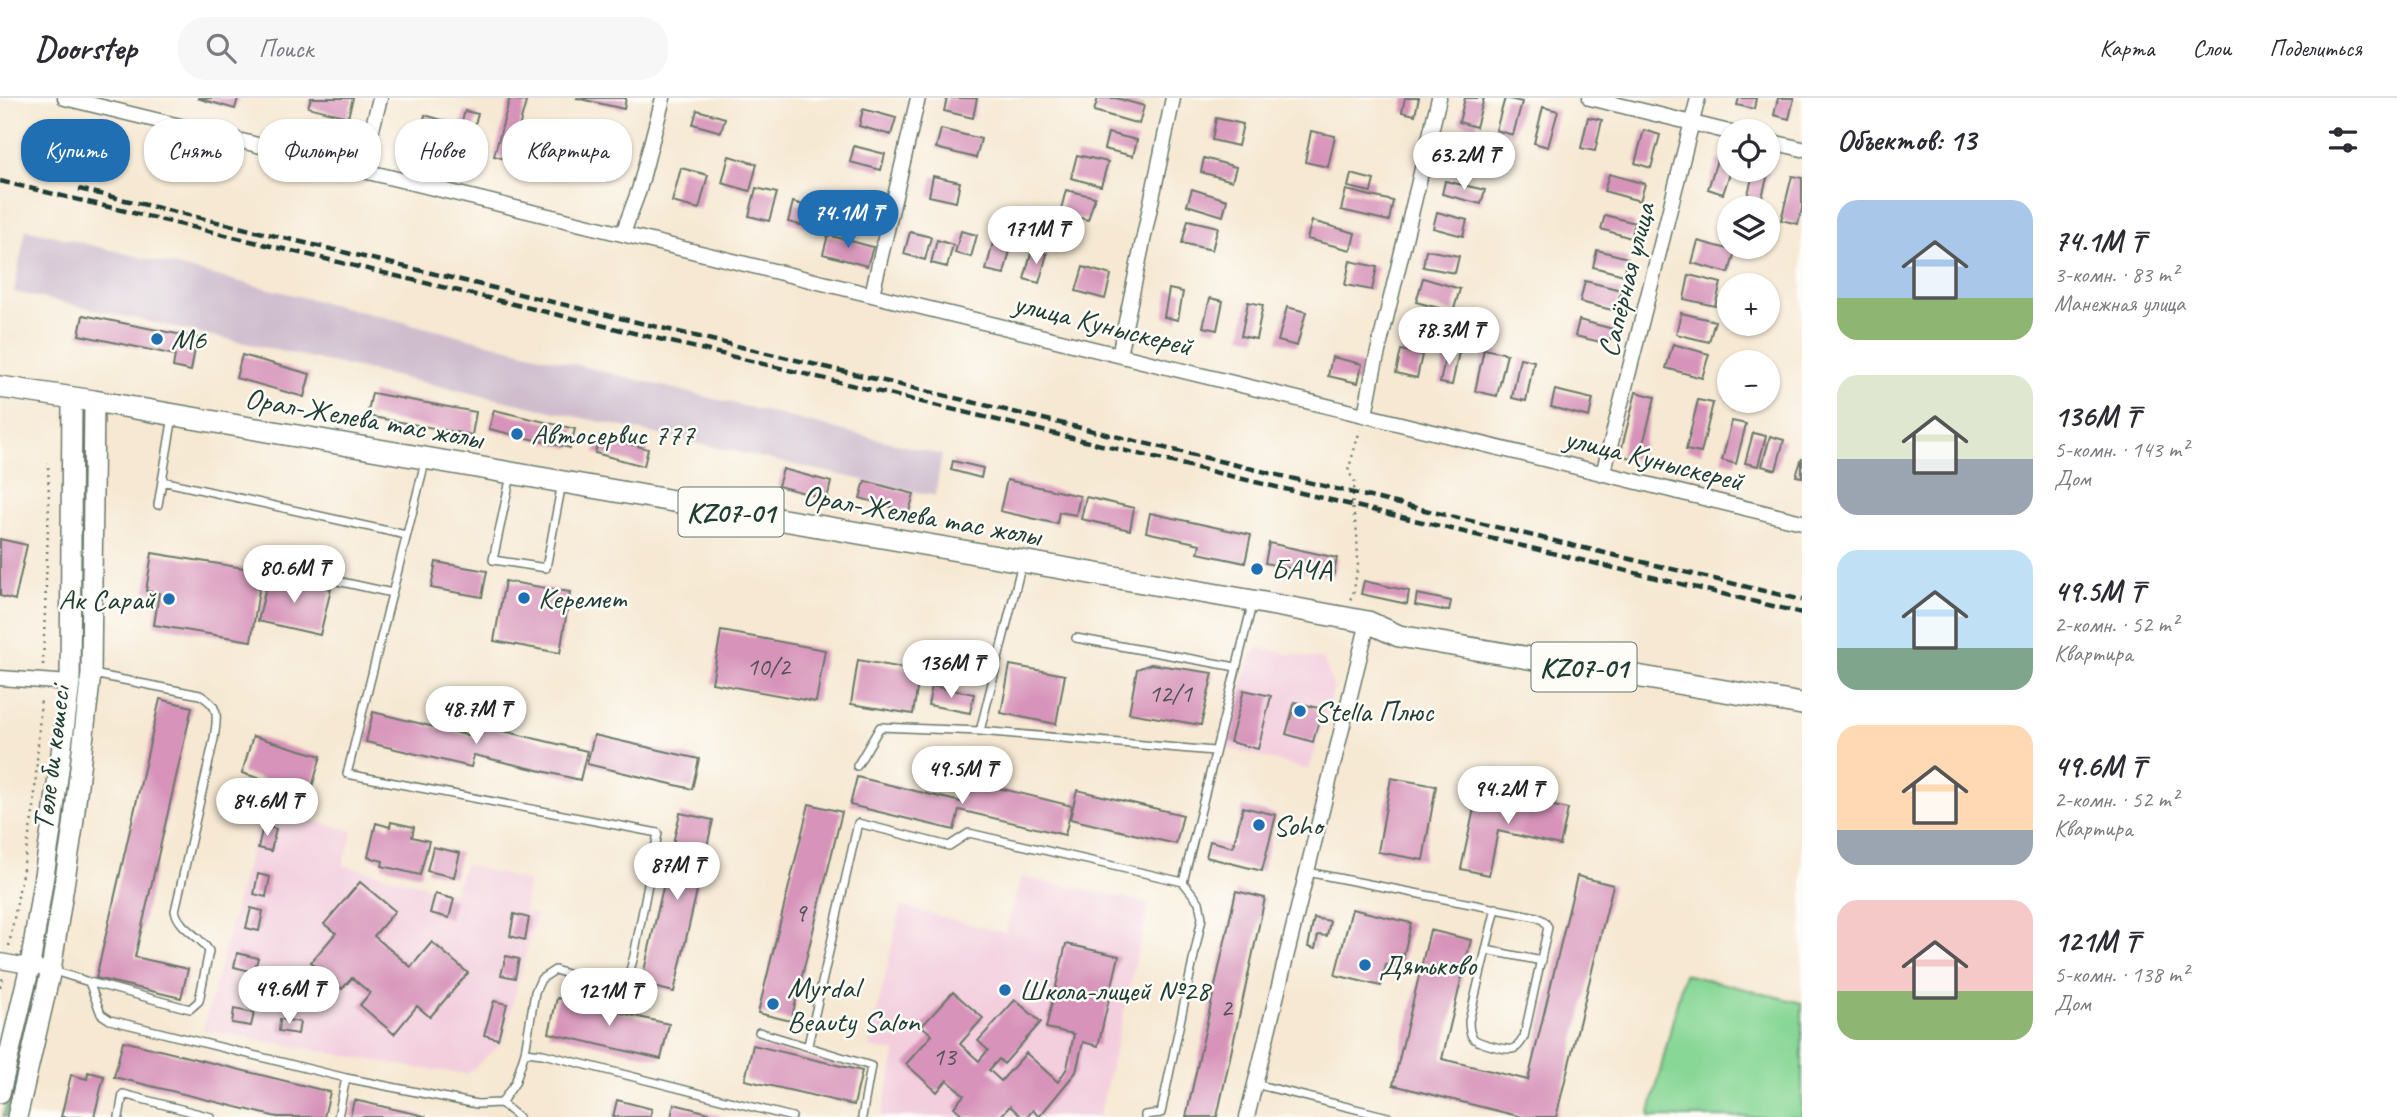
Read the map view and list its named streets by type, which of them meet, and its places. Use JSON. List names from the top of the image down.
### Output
{
  "streets": {
    "main road": ["Орал-Желева тас жолы", "KZ07-01", "Төле би көшесі"],
    "street": ["Сапёрная улица", "улица Куныскерей"]
  },
  "crossings": [
    ["Сапёрная улица", "улица Куныскерей"],
    ["Орал-Желева тас жолы", "KZ07-01"],
    ["Орал-Желева тас жолы", "Төле би көшесі"]
  ],
  "places": [
    "М6",
    "Автосервис 777",
    "БАЧА",
    "Керемет",
    "Ак Сарай",
    "Stella Плюс",
    "Soho",
    "Дятьково",
    "Школа-лицей №28",
    "Myrdal Beauty Salon"
  ],
  "house_numbers": [
    "10/2",
    "12/1",
    "9",
    "2",
    "13"
  ],
  "page": {
    "header": "Doorstep",
    "search": "Поиск",
    "nav": ["Карта", "Слои", "Поделиться"],
    "heading": "Объектов: 13",
    "map_buttons": ["+", "−"],
    "chip": [
      "Купить",
      "Снять",
      "Фильтры",
      "Новое",
      "Квартира"
    ],
    "price": [
      "63.2M ₸",
      "74.1M ₸",
      "171M ₸",
      "78.3M ₸",
      "80.6M ₸",
      "136M ₸",
      "48.7M ₸",
      "49.5M ₸",
      "94.2M ₸",
      "84.6M ₸",
      "87M ₸",
      "49.6M ₸",
      "121M ₸"
    ],
    "list": [
      {
        "name": "74.1M ₸",
        "note": "3-комн. · 83 m² · Манежная улица"
      },
      {
        "name": "136M ₸",
        "note": "5-комн. · 143 m² · Дом"
      },
      {
        "name": "49.5M ₸",
        "note": "2-комн. · 52 m² · Квартира"
      },
      {
        "name": "49.6M ₸",
        "note": "2-комн. · 52 m² · Квартира"
      },
      {
        "name": "121M ₸",
        "note": "5-комн. · 138 m² · Дом"
      }
    ]
  }
}
